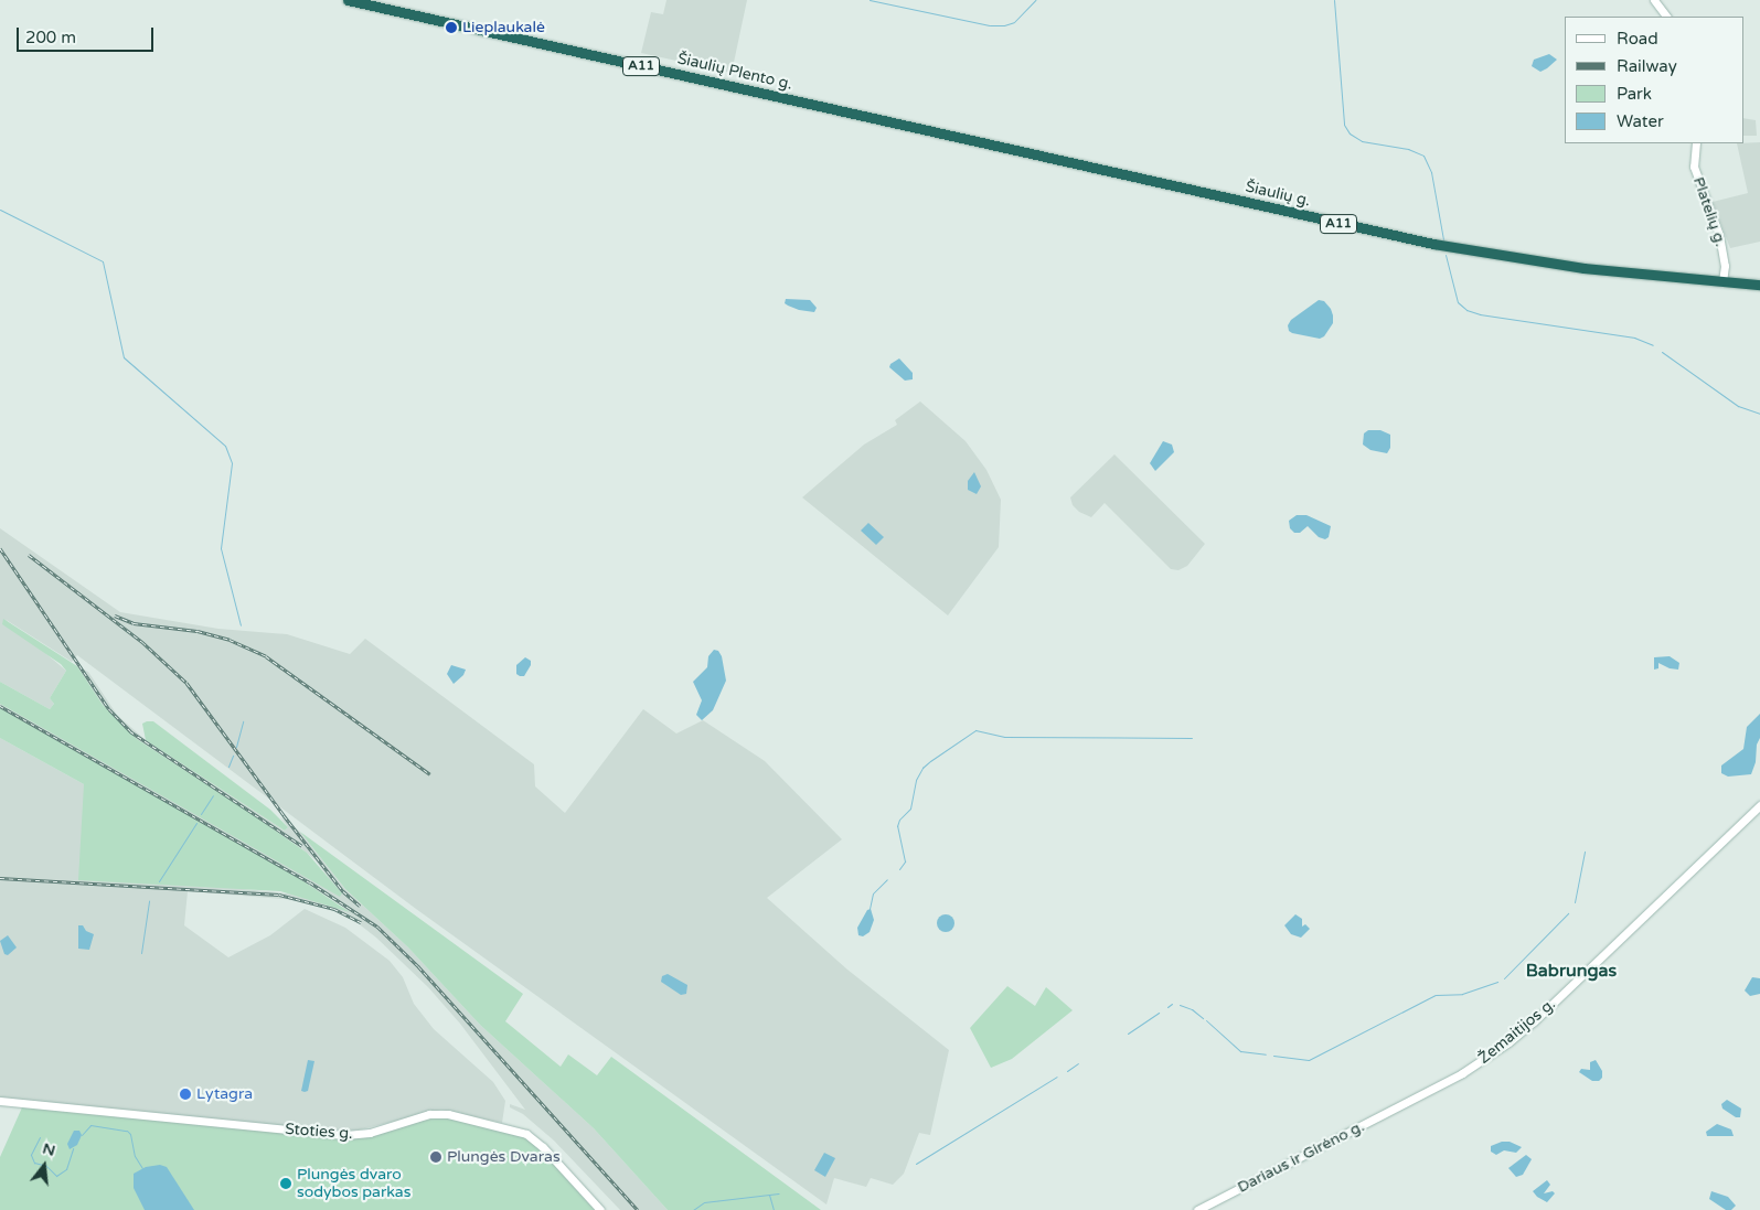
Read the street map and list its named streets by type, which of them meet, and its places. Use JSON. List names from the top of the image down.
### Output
{
  "streets": {
    "highway": ["A11", "Šiaulių Plento g.", "Šiaulių g."],
    "main road": [
      "Platelių g.",
      "Žemaitijos g.",
      "Stoties g.",
      "Dariaus ir Girėno g."
    ]
  },
  "crossings": [
    ["Šiaulių Plento g.", "Šiaulių g."],
    ["Šiaulių g.", "Platelių g."],
    ["Žemaitijos g.", "Dariaus ir Girėno g."]
  ],
  "districts": ["Babrungas"],
  "places": [
    "Lieplaukalė",
    "Lytagra",
    "Plungės Dvaras",
    "Plungės dvaro sodybos parkas"
  ],
  "legend": [
    "Road",
    "Railway",
    "Park",
    "Water"
  ],
  "scale_bar": "200 m",
  "north": "top"
}
